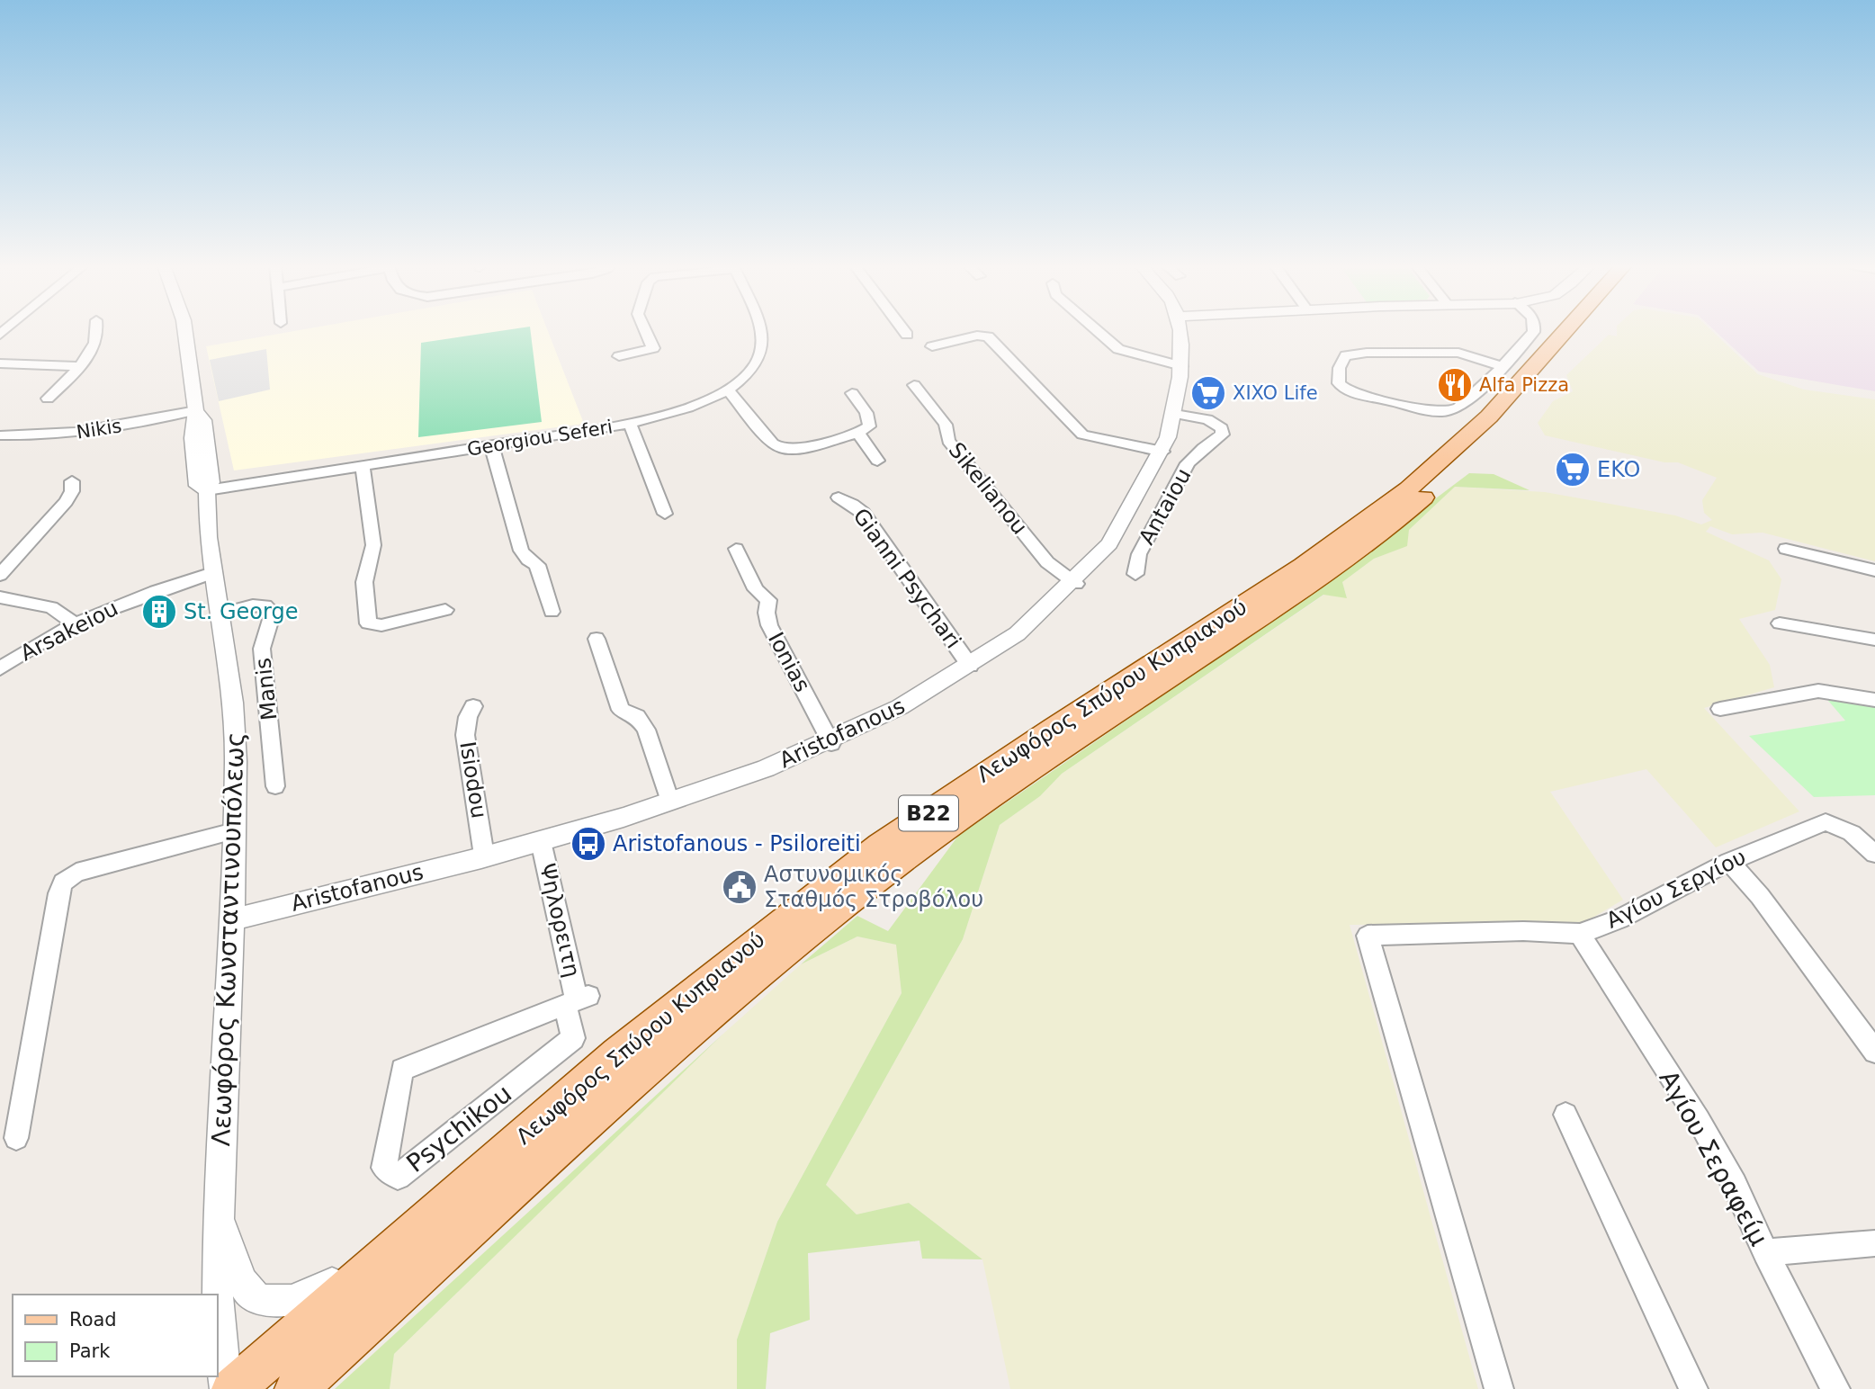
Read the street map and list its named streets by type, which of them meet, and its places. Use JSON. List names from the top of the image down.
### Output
{
  "streets": {
    "main road": ["Λεωφόρος Σπύρου Κυπριανού", "B22"],
    "street": [
      "Nikis",
      "Georgiou Seferi",
      "Sikelianou",
      "Antaiou",
      "Gianni Psychari",
      "Arsakeiou",
      "Ionias",
      "Manis",
      "Aristofanous",
      "Isiodou",
      "Αγίου Σεργίου",
      "Ψηλορειτη",
      "Λεωφόρος Κωνσταντινουπόλεως",
      "Psychikou",
      "Αγίου Σεραφείμ"
    ]
  },
  "crossings": [
    ["Nikis", "Λεωφόρος Κωνσταντινουπόλεως"],
    ["Georgiou Seferi", "Λεωφόρος Κωνσταντινουπόλεως"],
    ["Sikelianou", "Aristofanous"],
    ["Antaiou", "Aristofanous"],
    ["Gianni Psychari", "Aristofanous"],
    ["Arsakeiou", "Λεωφόρος Κωνσταντινουπόλεως"],
    ["Ionias", "Aristofanous"],
    ["Manis", "Λεωφόρος Κωνσταντινουπόλεως"],
    ["Aristofanous", "Isiodou"],
    ["Aristofanous", "Ψηλορειτη"],
    ["Aristofanous", "Λεωφόρος Κωνσταντινουπόλεως"],
    ["Αγίου Σεργίου", "Αγίου Σεραφείμ"],
    ["Ψηλορειτη", "Psychikou"]
  ],
  "places": {
    "restaurant": ["Alfa Pizza"],
    "supermarket": ["XIXO Life", "EKO"],
    "building": ["St. George"],
    "bus stop": ["Aristofanous - Psiloreiti"],
    "public building": ["Αστυνομικός Σταθμός Στροβόλου"]
  },
  "legend": ["Road", "Park"]
}
